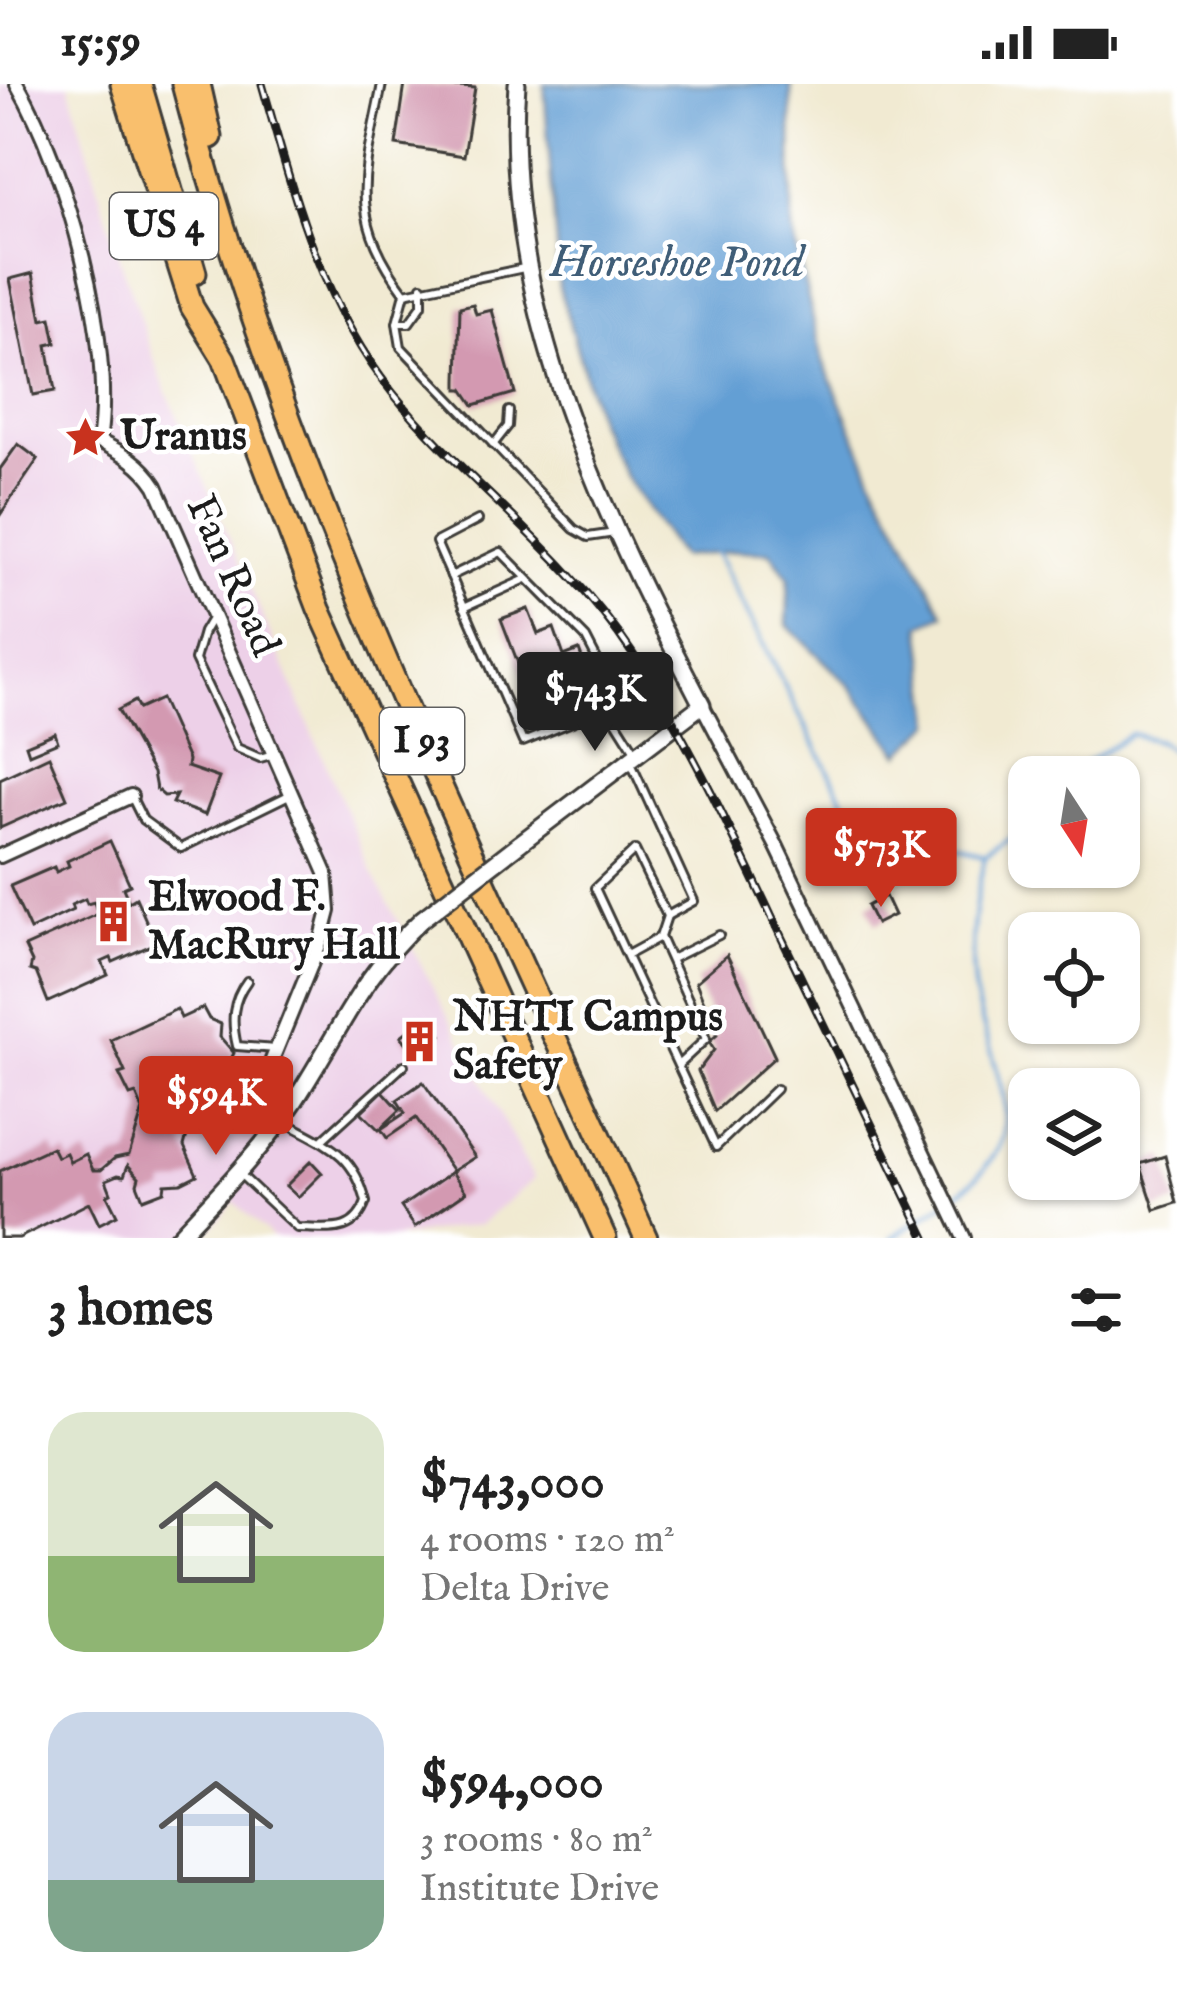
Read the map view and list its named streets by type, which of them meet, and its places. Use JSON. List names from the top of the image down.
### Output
{
  "streets": {
    "highway": ["US 4", "I 93"],
    "street": ["Fan Road"]
  },
  "crossings": [
    ["US 4", "I 93"]
  ],
  "water": ["Horseshoe Pond"],
  "places": {
    "place": ["Uranus"],
    "building": ["Elwood F. MacRury Hall", "NHTI Campus Safety"]
  },
  "north": "bottom",
  "page": {
    "status": "15:59",
    "price": ["$743K", "$573K", "$594K"],
    "heading": "3 homes",
    "list": [
      {
        "name": "$743,000",
        "note": "4 rooms · 120 m² · Delta Drive"
      },
      {
        "name": "$594,000",
        "note": "3 rooms · 80 m² · Institute Drive"
      }
    ]
  }
}
